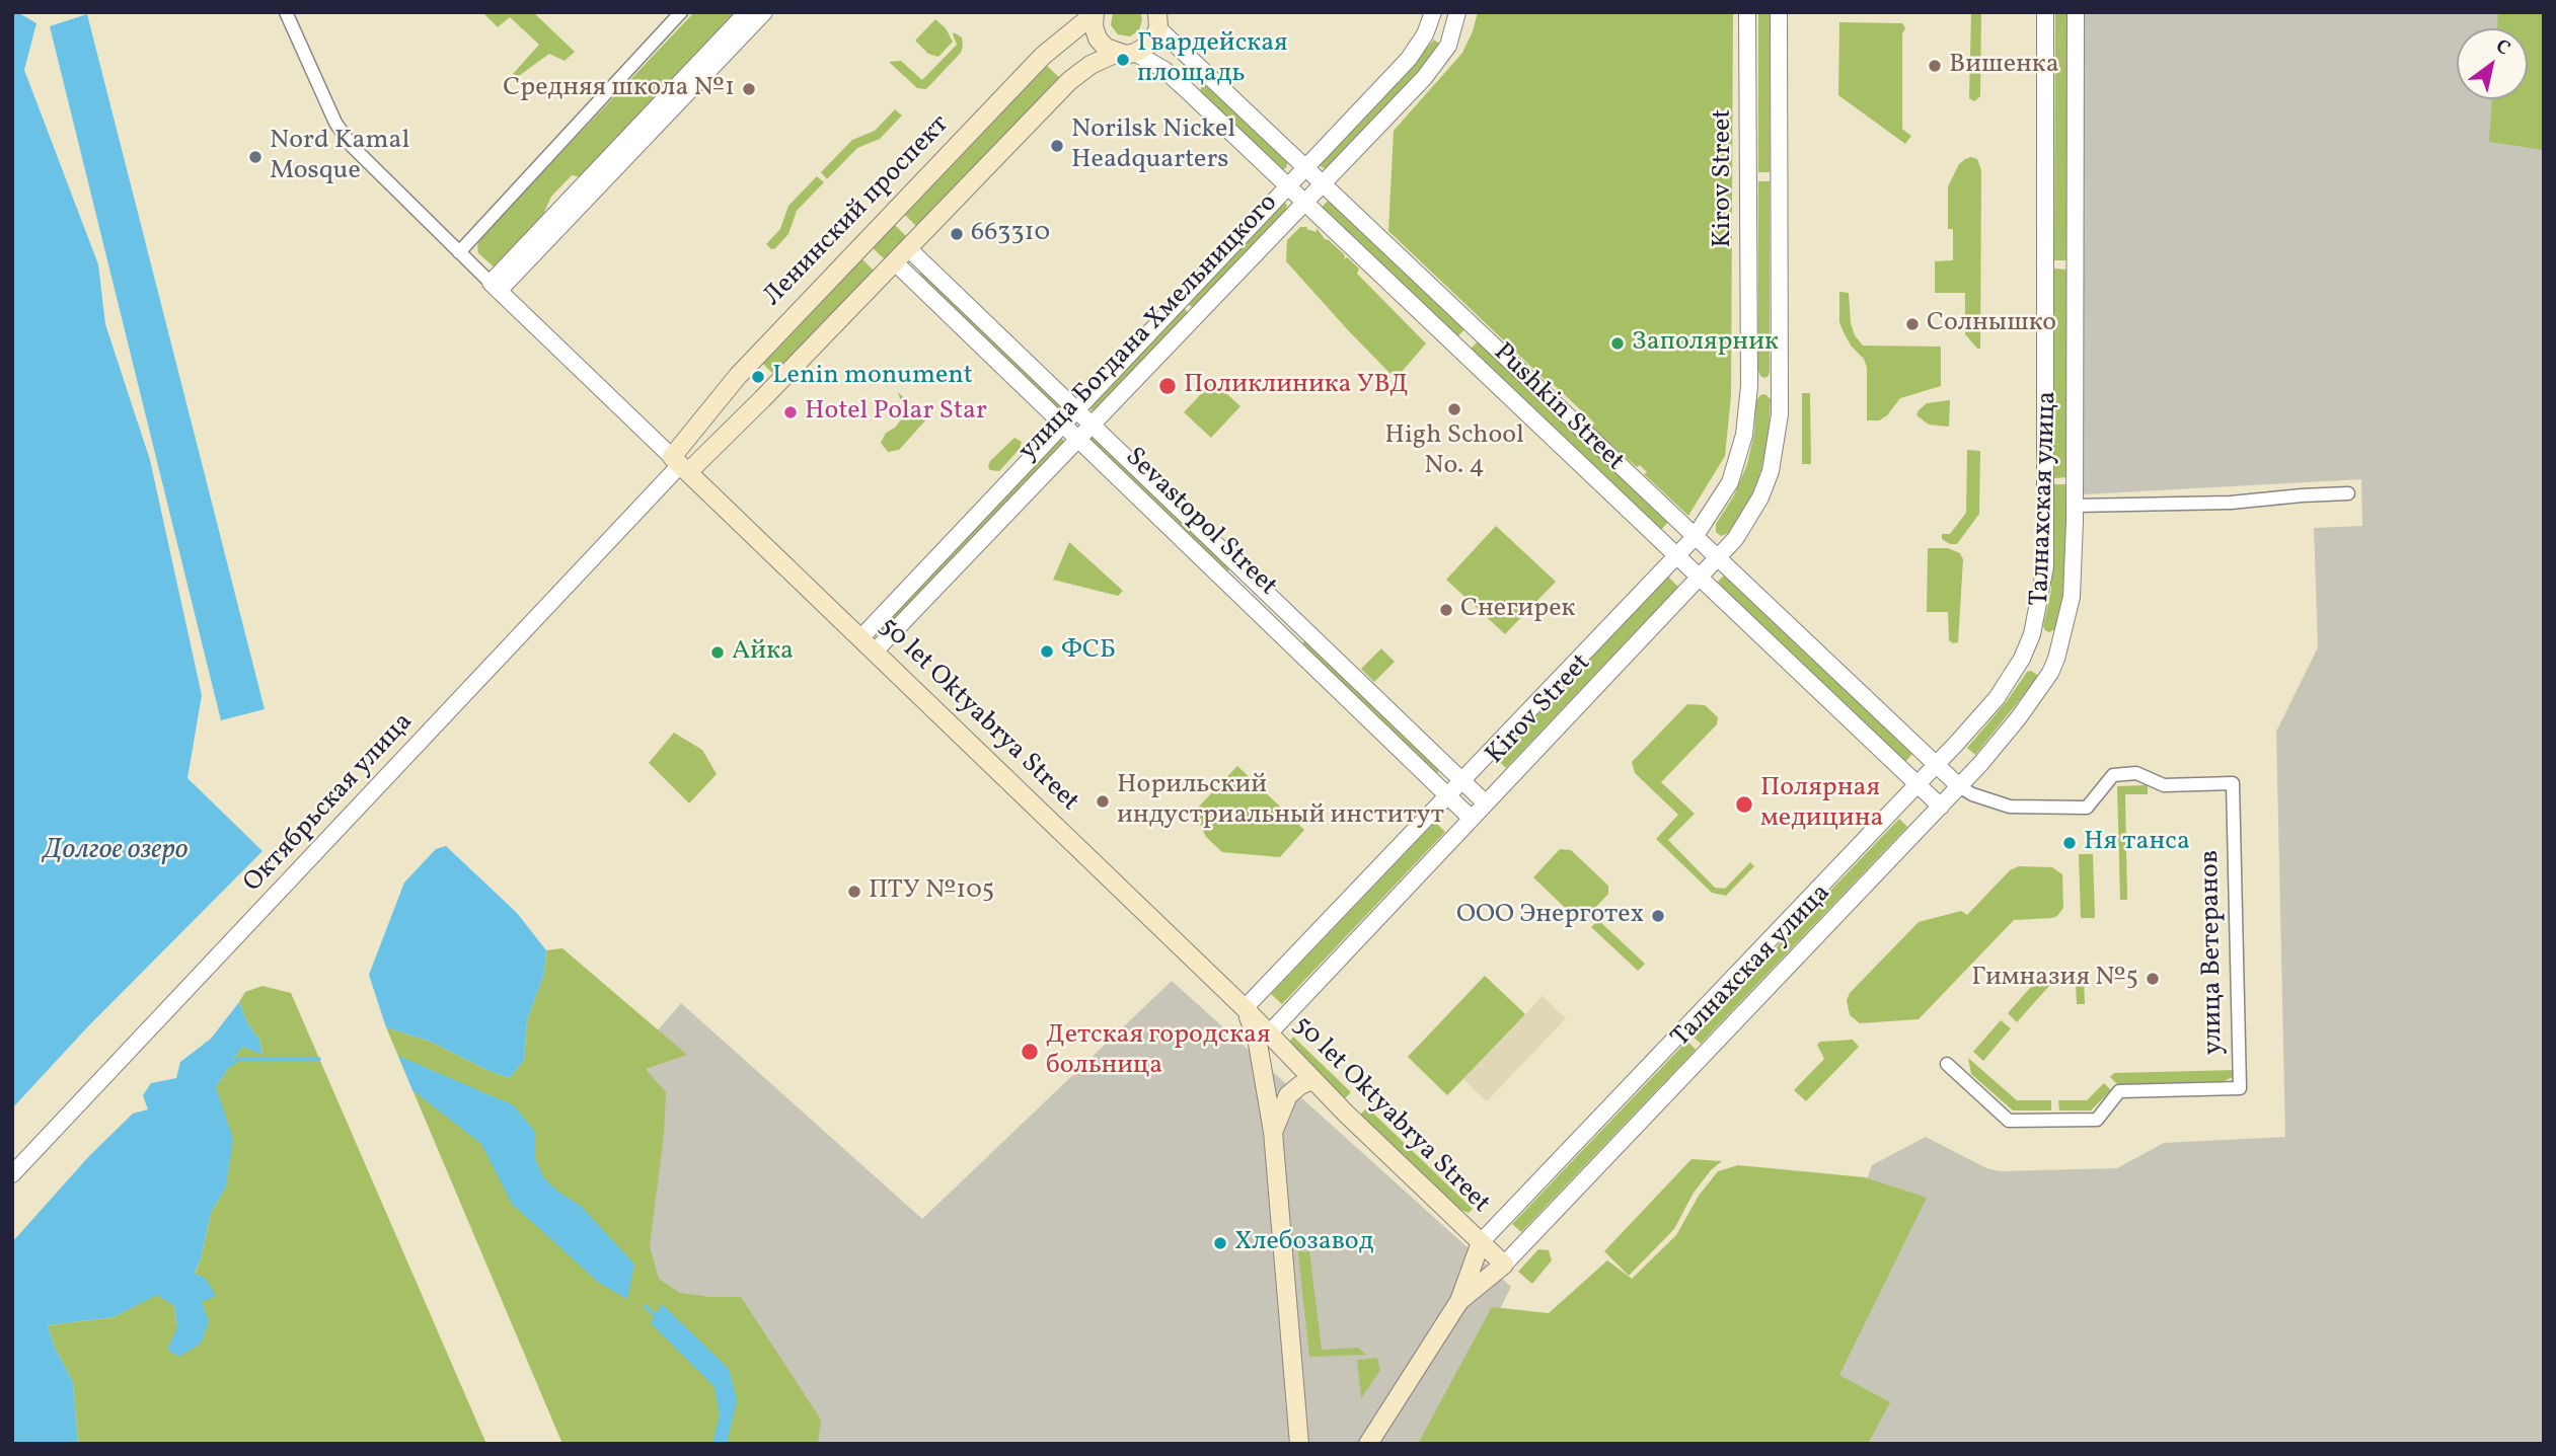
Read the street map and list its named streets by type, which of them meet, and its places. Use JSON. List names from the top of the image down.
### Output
{
  "streets": {
    "main road": ["Ленинский проспект", "Талнахская улица", "50 let Oktyabrya Street"],
    "street": [
      "Kirov Street",
      "улица Богдана Хмельницкого",
      "Pushkin Street",
      "Sevastopol Street",
      "Октябрьская улица",
      "улица Ветеранов"
    ]
  },
  "crossings": [
    ["Kirov Street", "Pushkin Street"],
    ["Kirov Street", "Sevastopol Street"],
    ["Kirov Street", "50 let Oktyabrya Street"],
    ["Ленинский проспект", "50 let Oktyabrya Street"],
    ["Ленинский проспект", "Октябрьская улица"],
    ["улица Богдана Хмельницкого", "Pushkin Street"],
    ["улица Богдана Хмельницкого", "Sevastopol Street"],
    ["улица Богдана Хмельницкого", "50 let Oktyabrya Street"],
    ["Pushkin Street", "Талнахская улица"],
    ["Pushkin Street", "улица Ветеранов"],
    ["Талнахская улица", "50 let Oktyabrya Street"],
    ["Талнахская улица", "улица Ветеранов"],
    ["50 let Oktyabrya Street", "Октябрьская улица"]
  ],
  "water": ["Долгое озеро"],
  "places": [
    "Гвардейская площадь",
    "Вишенка",
    "Средняя школа №1",
    "Norilsk Nickel Headquarters",
    "Nord Kamal Mosque",
    "663310",
    "Солнышко",
    "Заполярник",
    "Lenin monument",
    "Поликлиника УВД",
    "High School No. 4",
    "Hotel Polar Star",
    "Снегирек",
    "ФСБ",
    "Айка",
    "Норильский индустриальный институт",
    "Полярная медицина",
    "Ня танса",
    "ПТУ №105",
    "ООО Энерготех",
    "Гимназия №5",
    "Детская городская больница",
    "Хлебозавод"
  ],
  "north": "top right"
}
